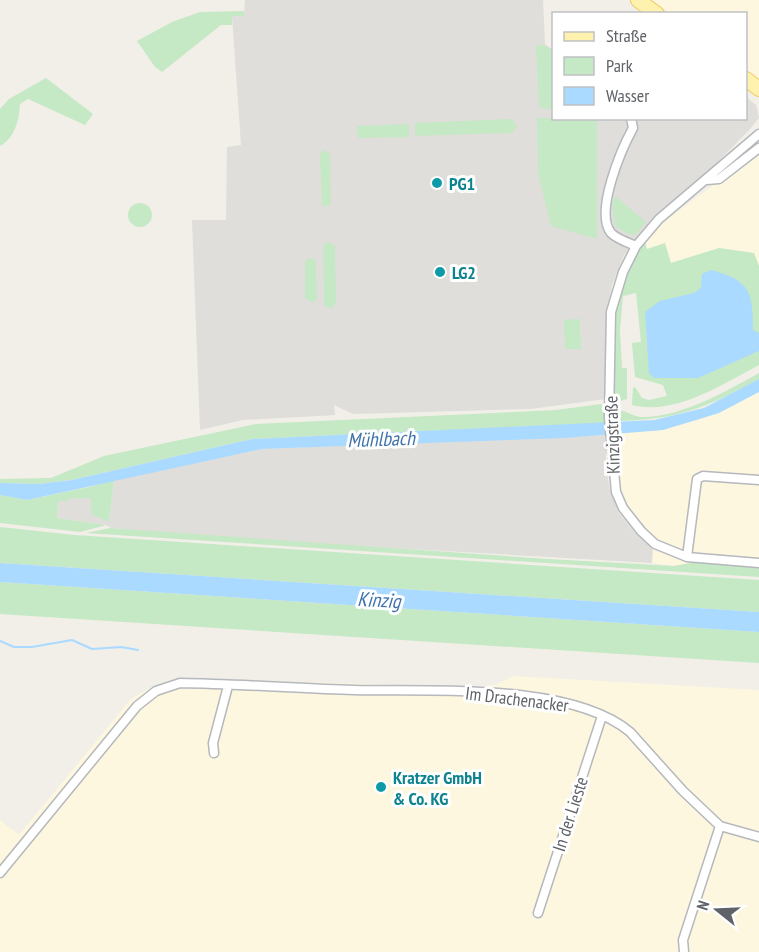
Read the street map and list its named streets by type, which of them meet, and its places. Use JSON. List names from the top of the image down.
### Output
{
  "streets": {
    "street": ["Kinzigstraße", "Im Drachenacker", "In der Lieste"]
  },
  "crossings": [
    ["Im Drachenacker", "In der Lieste"]
  ],
  "water": ["Mühlbach", "Kinzig"],
  "places": ["PG1", "LG2", "Kratzer GmbH & Co. KG"],
  "legend": ["Straße", "Park", "Wasser"],
  "north": "left"
}
